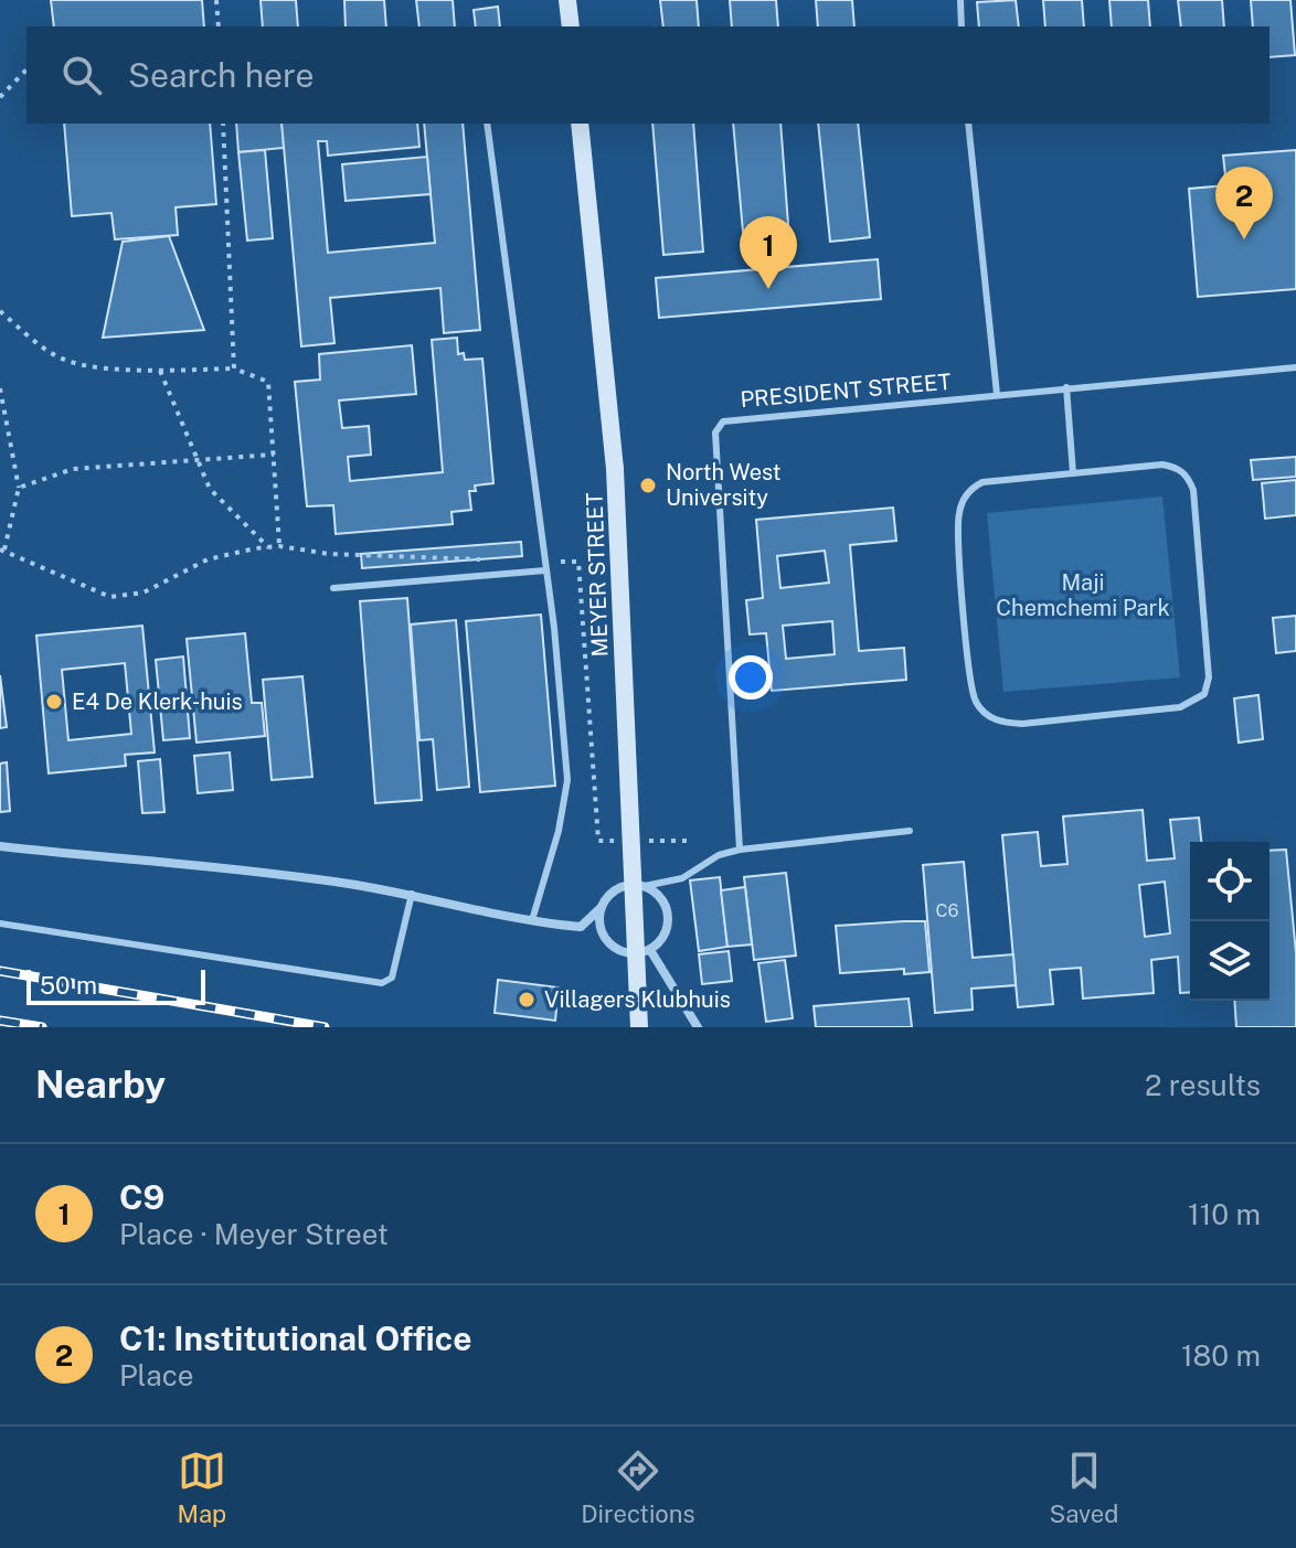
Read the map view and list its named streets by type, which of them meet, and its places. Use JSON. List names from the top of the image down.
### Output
{
  "streets": {
    "street": ["MEYER STREET"],
    "lane": ["PRESIDENT STREET"]
  },
  "parks": ["Maji Chemchemi Park"],
  "places": ["North West University", "E4 De Klerk-huis", "Villagers Klubhuis"],
  "house_numbers": ["C6"],
  "scale_bar": "50 m",
  "page": {
    "search": "Search here",
    "pins": ["2", "1"],
    "scale": "50 m",
    "heading": ["Nearby", "2 results"],
    "list": [
      {
        "mark": "1",
        "name": "C9",
        "note": "Place · Meyer Street",
        "value": "110 m"
      },
      {
        "mark": "2",
        "name": "C1: Institutional Office",
        "note": "Place",
        "value": "180 m"
      }
    ],
    "nav": ["Map", "Directions", "Saved"]
  }
}
